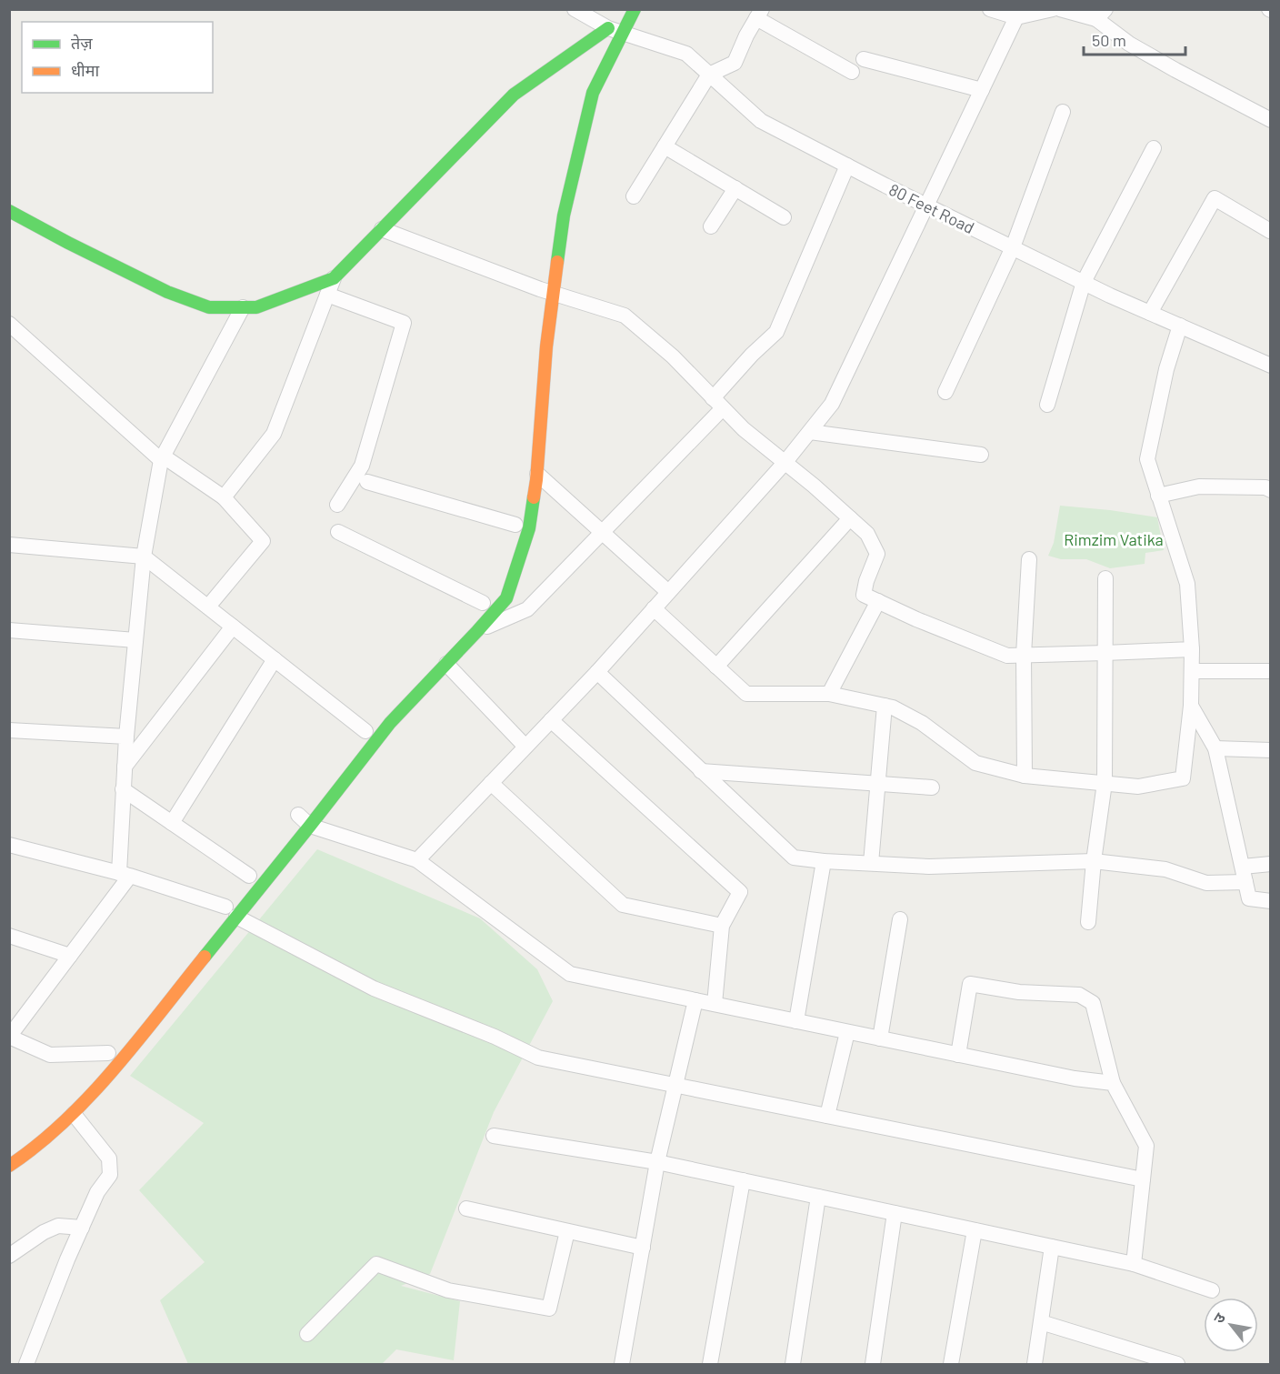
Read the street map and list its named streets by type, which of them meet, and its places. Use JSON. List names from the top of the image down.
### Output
{
  "streets": {
    "street": ["80 Feet Road"]
  },
  "parks": ["Rimzim Vatika"],
  "legend": ["तेज़", "धीमा"],
  "scale_bar": "50 m",
  "north": "top left"
}
